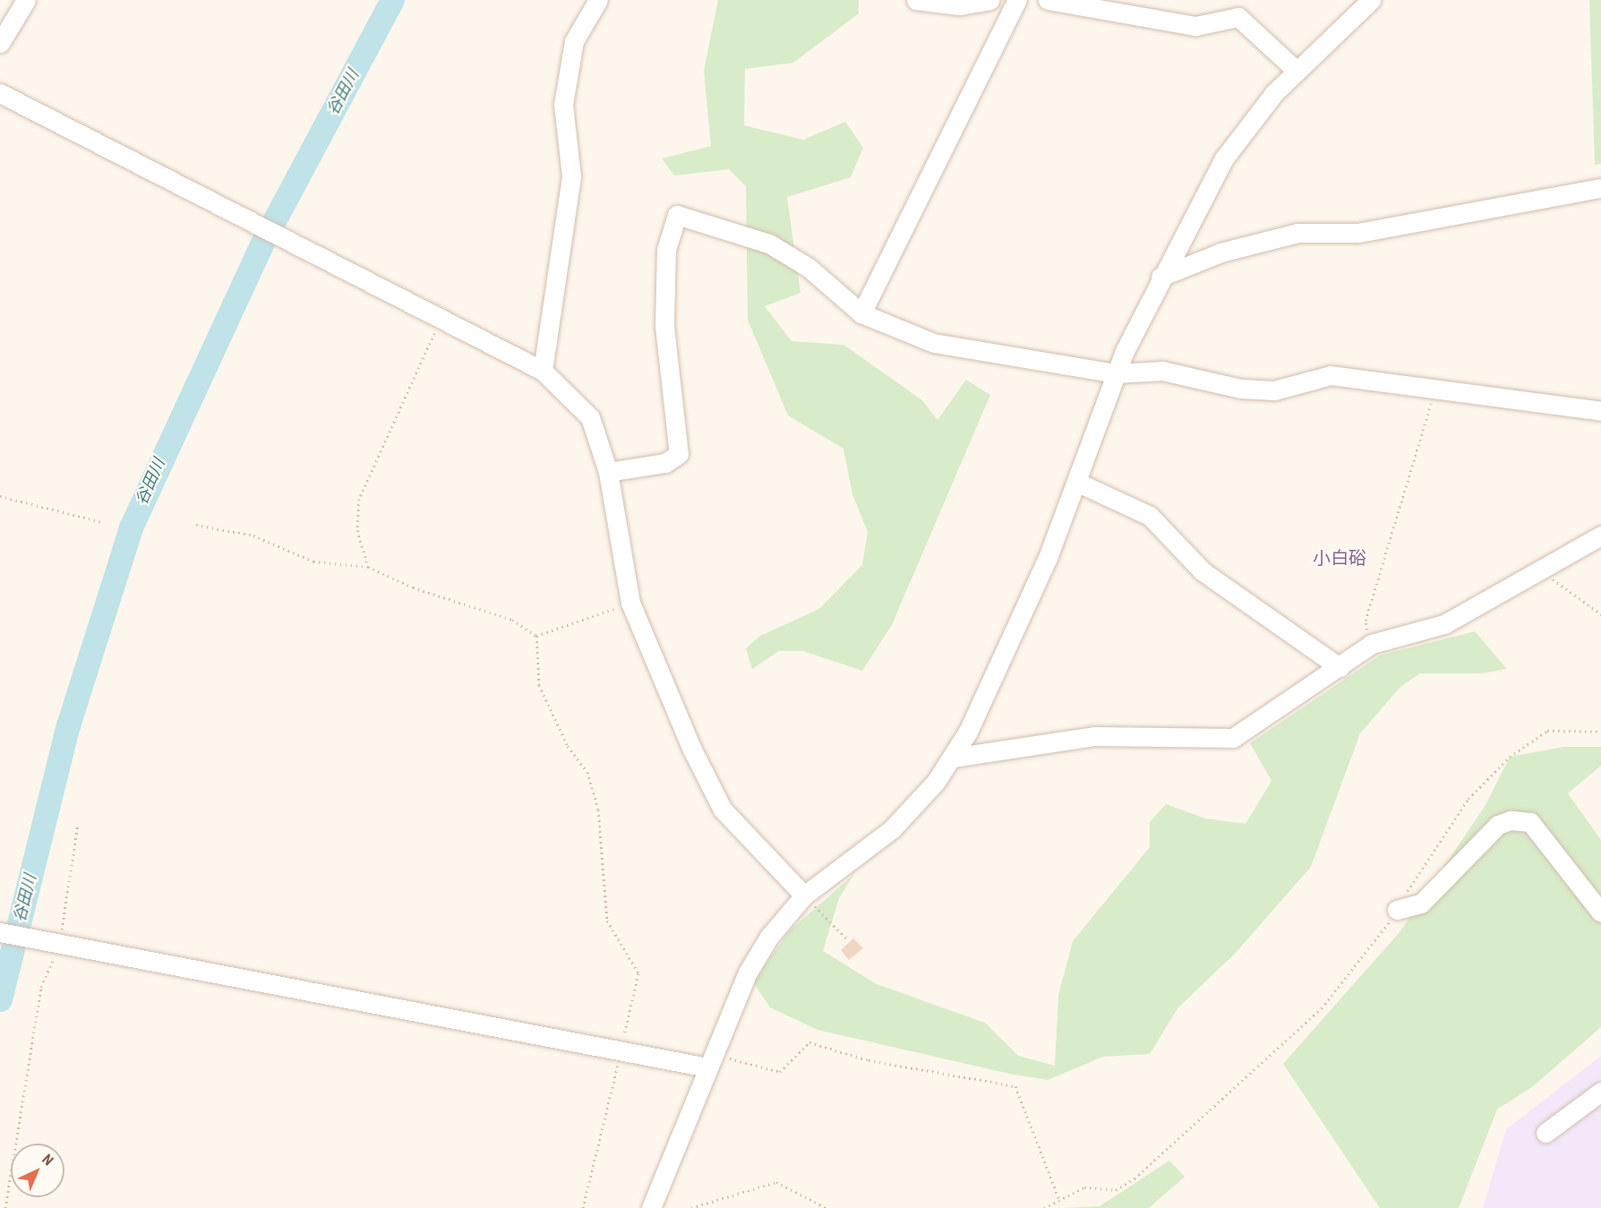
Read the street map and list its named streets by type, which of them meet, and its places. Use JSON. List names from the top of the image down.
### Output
{
  "districts": ["小白硲"],
  "water": ["谷田川"],
  "north": "top right"
}
